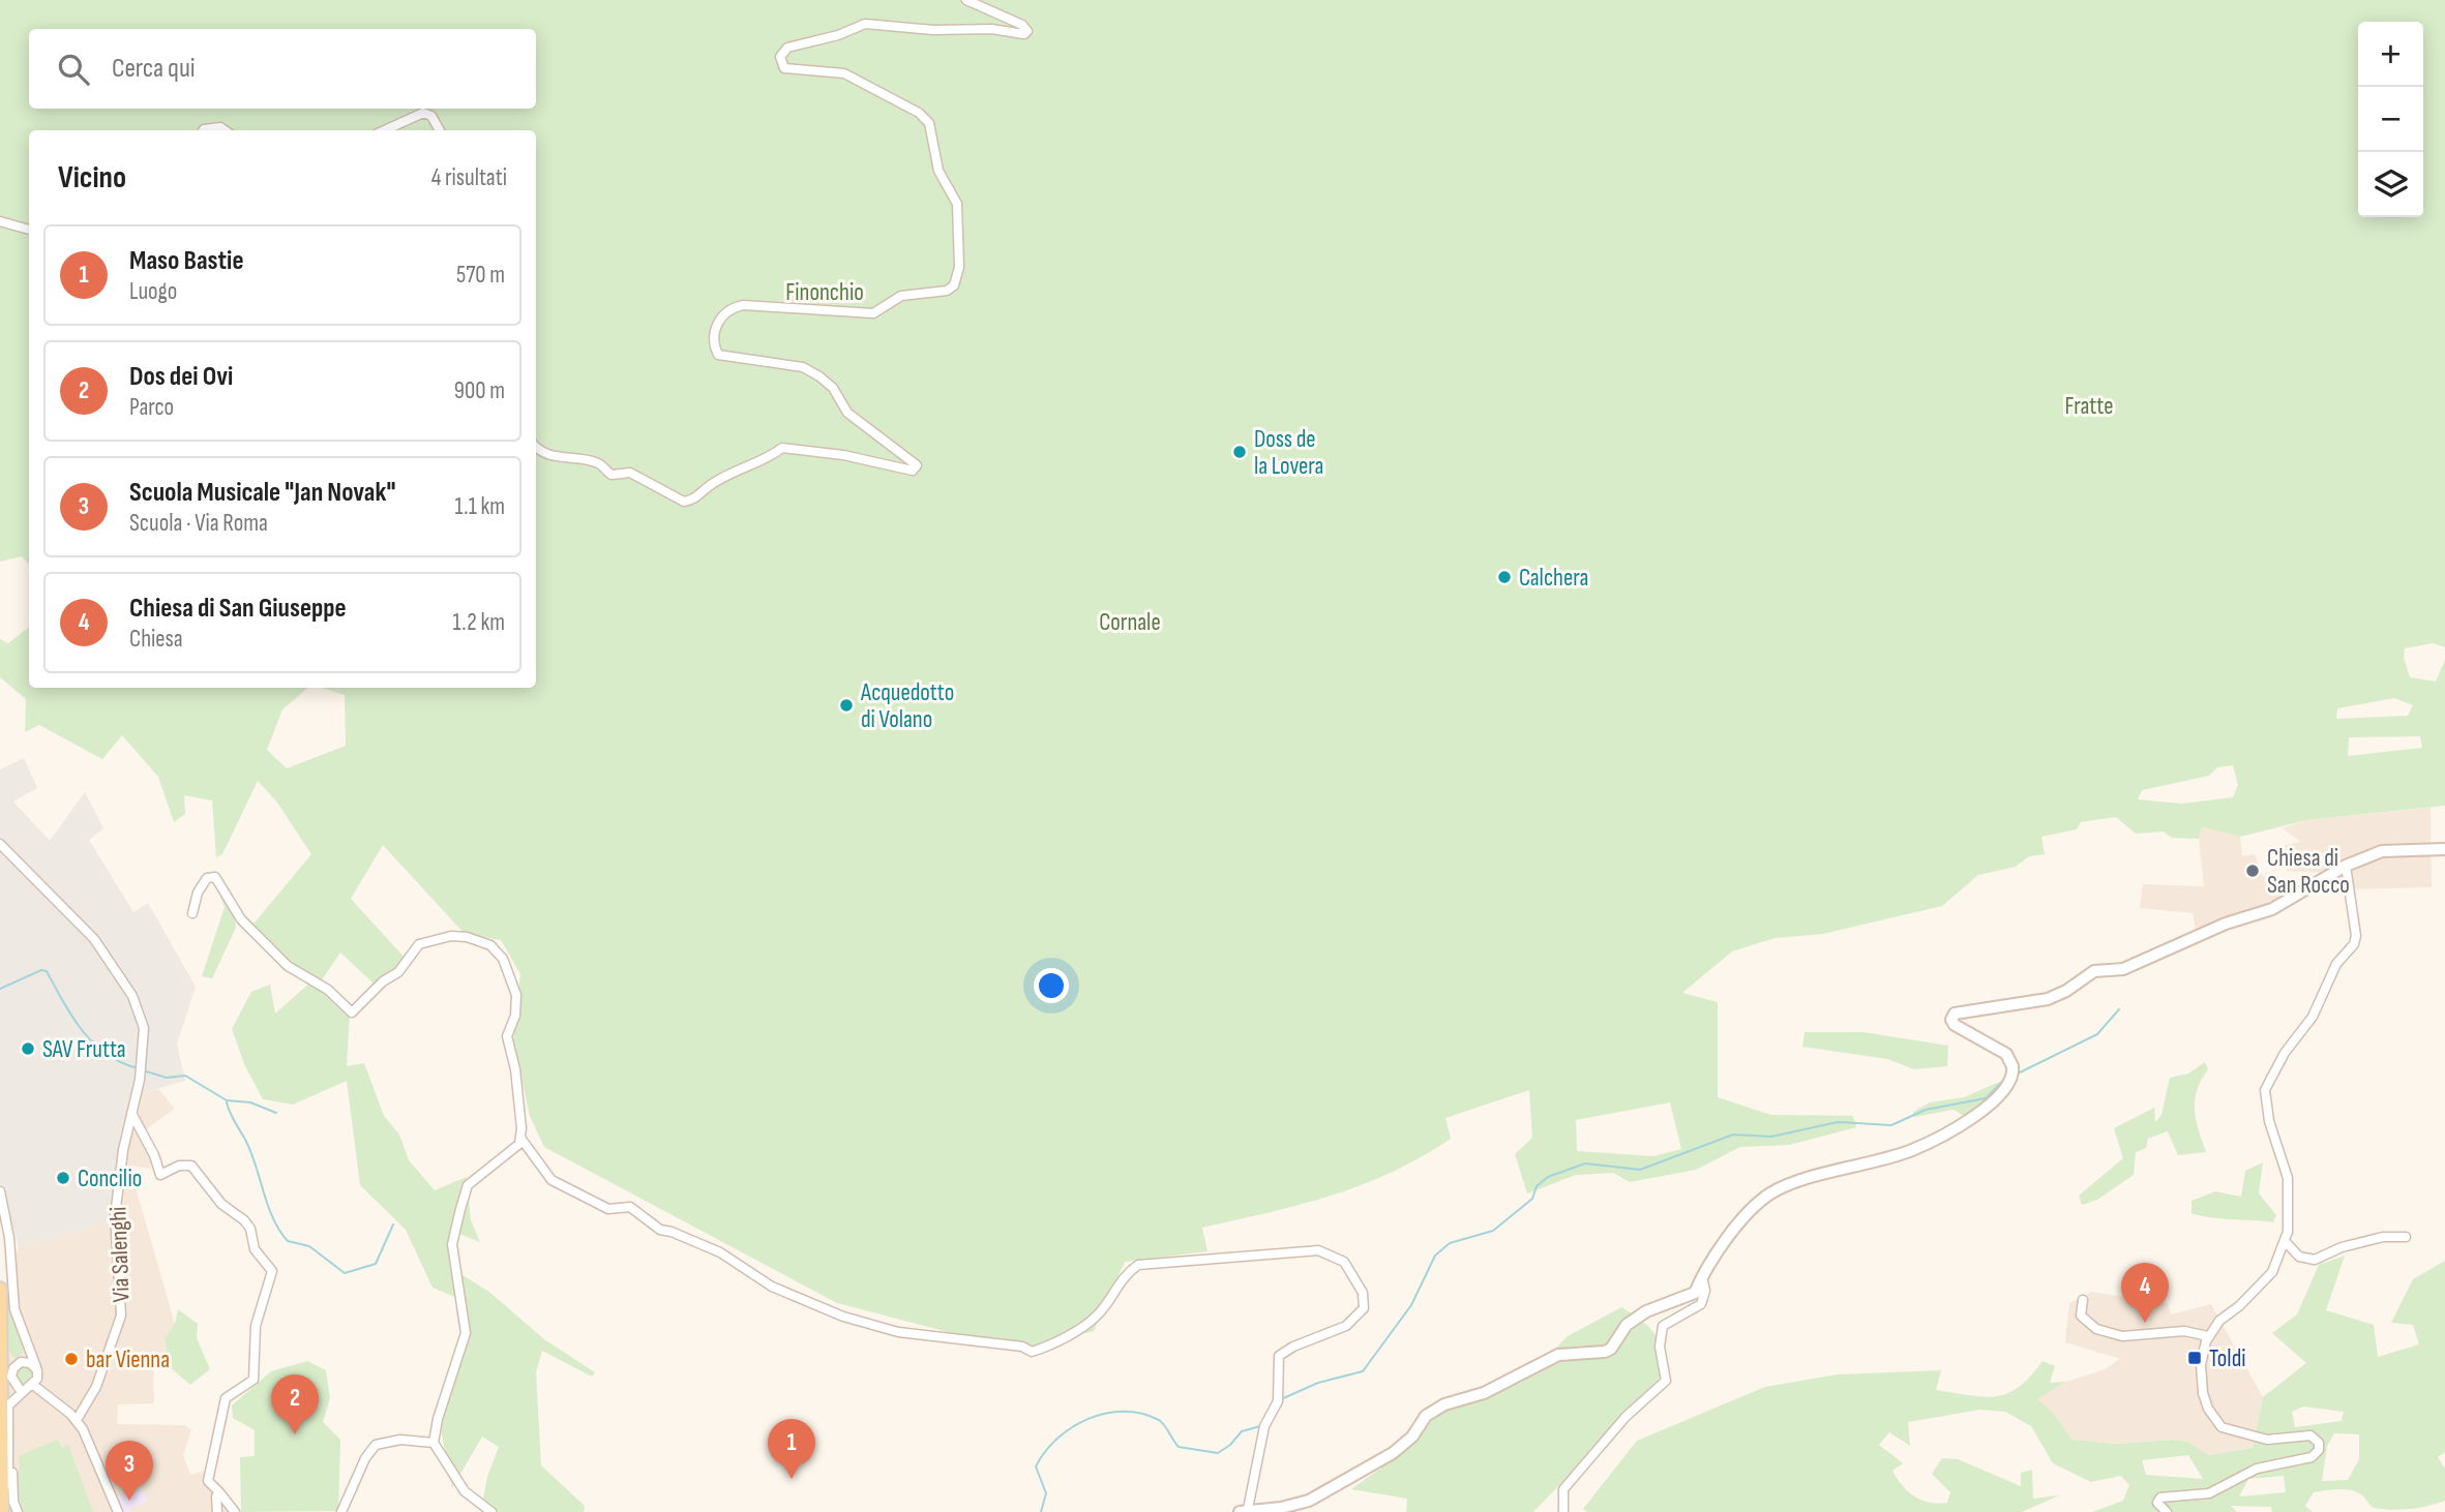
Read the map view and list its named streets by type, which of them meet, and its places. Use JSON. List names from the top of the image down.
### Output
{
  "streets": {
    "street": ["Via Salenghi"]
  },
  "parks": ["Finonchio", "Fratte", "Cornale"],
  "places": {
    "other": [
      "Doss de la Lovera",
      "Calchera",
      "Acquedotto di Volano",
      "Chiesa di San Rocco",
      "SAV Frutta",
      "Concilio",
      "bar Vienna"
    ],
    "transit": ["Toldi"]
  },
  "page": {
    "map_buttons": ["+", "−"],
    "search": "Cerca qui",
    "heading": ["Vicino", "4 risultati"],
    "list": [
      {
        "mark": "1",
        "name": "Maso Bastie",
        "note": "Luogo",
        "value": "570 m"
      },
      {
        "mark": "2",
        "name": "Dos dei Ovi",
        "note": "Parco",
        "value": "900 m"
      },
      {
        "mark": "3",
        "name": "Scuola Musicale \"Jan Novak\"",
        "note": "Scuola · Via Roma",
        "value": "1.1 km"
      },
      {
        "mark": "4",
        "name": "Chiesa di San Giuseppe",
        "note": "Chiesa",
        "value": "1.2 km"
      }
    ],
    "pins": [
      "4",
      "2",
      "1",
      "3"
    ]
  }
}
